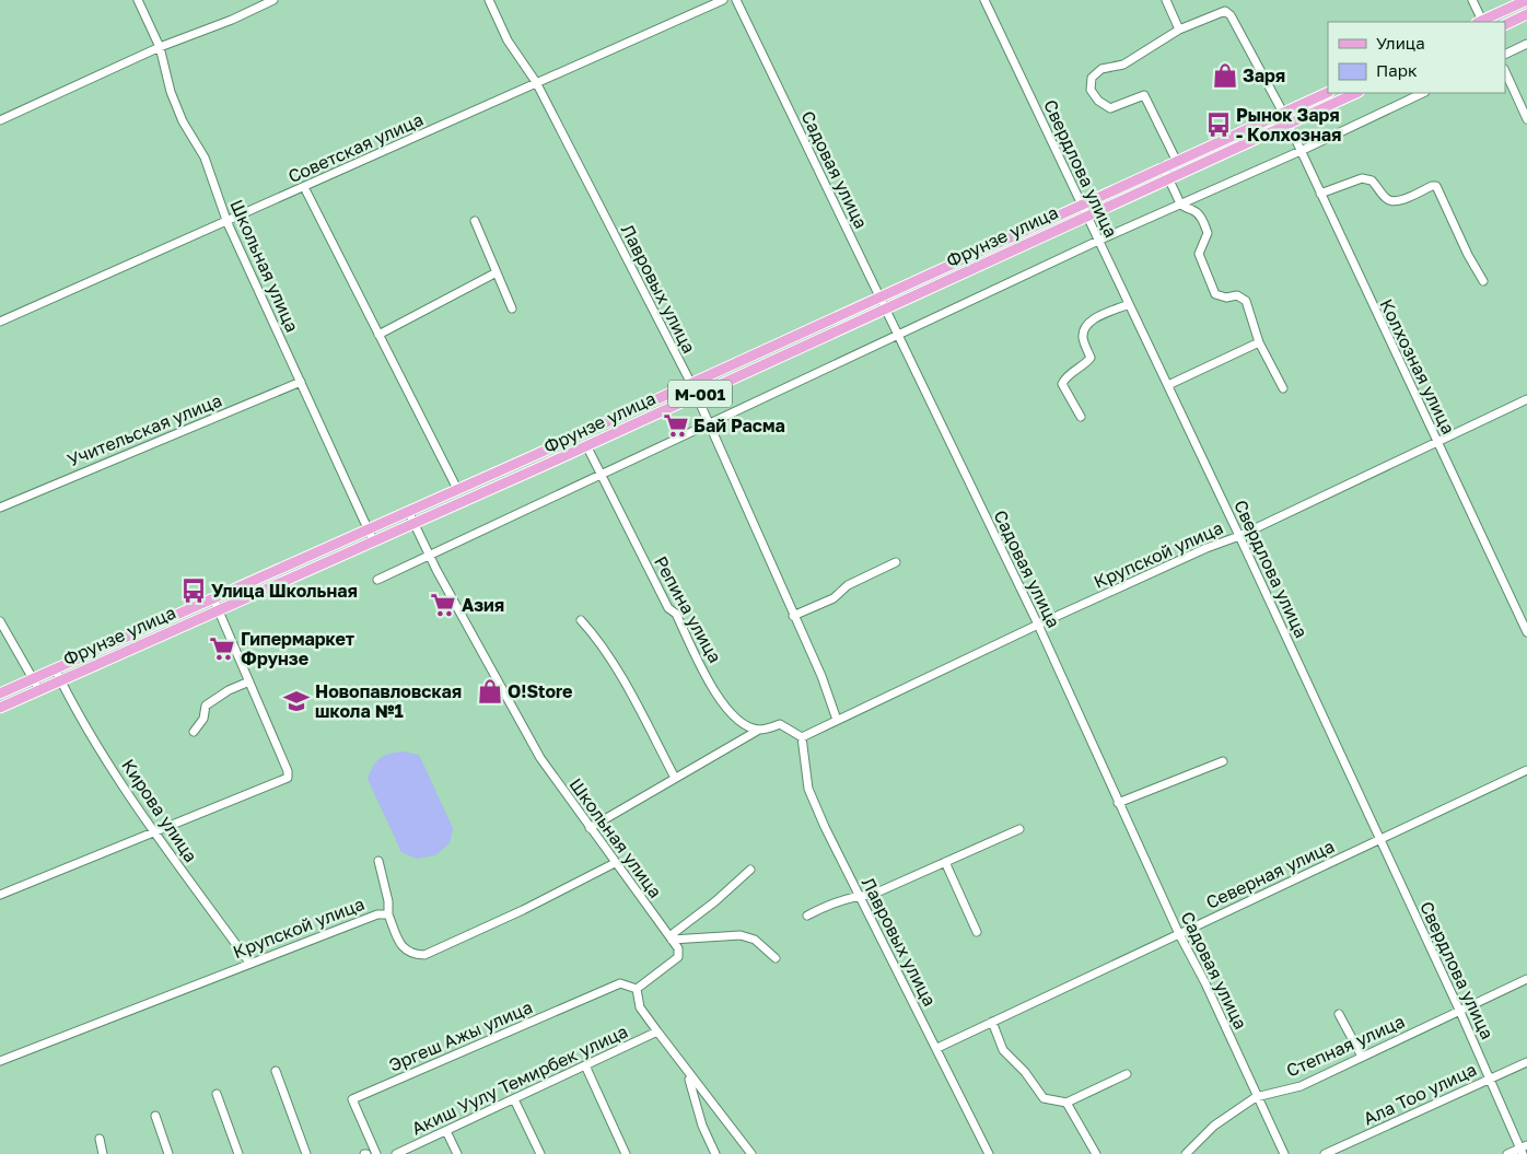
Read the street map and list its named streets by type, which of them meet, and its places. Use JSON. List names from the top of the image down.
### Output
{
  "streets": {
    "main road": ["Фрунзе улица", "M-001"],
    "street": [
      "Советская улица",
      "Свердлова улица",
      "Садовая улица",
      "Школьная улица",
      "Лавровых улица",
      "Колхозная улица",
      "Учительская улица",
      "Крупской улица",
      "Репина улица",
      "Кирова улица",
      "Северная улица",
      "Эргеш Ажы улица",
      "Степная улица",
      "Акиш Уулу Темирбек улица",
      "Ала Тоо улица"
    ]
  },
  "crossings": [
    ["Советская улица", "Школьная улица"],
    ["Советская улица", "Лавровых улица"],
    ["Свердлова улица", "Фрунзе улица"],
    ["Свердлова улица", "Крупской улица"],
    ["Свердлова улица", "Северная улица"],
    ["Свердлова улица", "Степная улица"],
    ["Свердлова улица", "Ала Тоо улица"],
    ["Садовая улица", "Фрунзе улица"],
    ["Садовая улица", "Крупской улица"],
    ["Садовая улица", "Северная улица"],
    ["Садовая улица", "Степная улица"],
    ["Фрунзе улица", "Школьная улица"],
    ["Фрунзе улица", "Лавровых улица"],
    ["Фрунзе улица", "Колхозная улица"],
    ["Фрунзе улица", "Репина улица"],
    ["Фрунзе улица", "Кирова улица"],
    ["Школьная улица", "Учительская улица"],
    ["Школьная улица", "Крупской улица"],
    ["Лавровых улица", "Крупской улица"],
    ["Лавровых улица", "Северная улица"],
    ["Колхозная улица", "Крупской улица"],
    ["Крупской улица", "Кирова улица"]
  ],
  "places": {
    "shop": ["Заря", "O!Store"],
    "bus stop": ["Рынок Заря - Колхозная", "Улица Школьная"],
    "supermarket": ["Бай Расма", "Азия", "Гипермаркет Фрунзе"],
    "school or university": ["Новопавловская школа №1"]
  },
  "legend": ["Улица", "Парк"]
}
